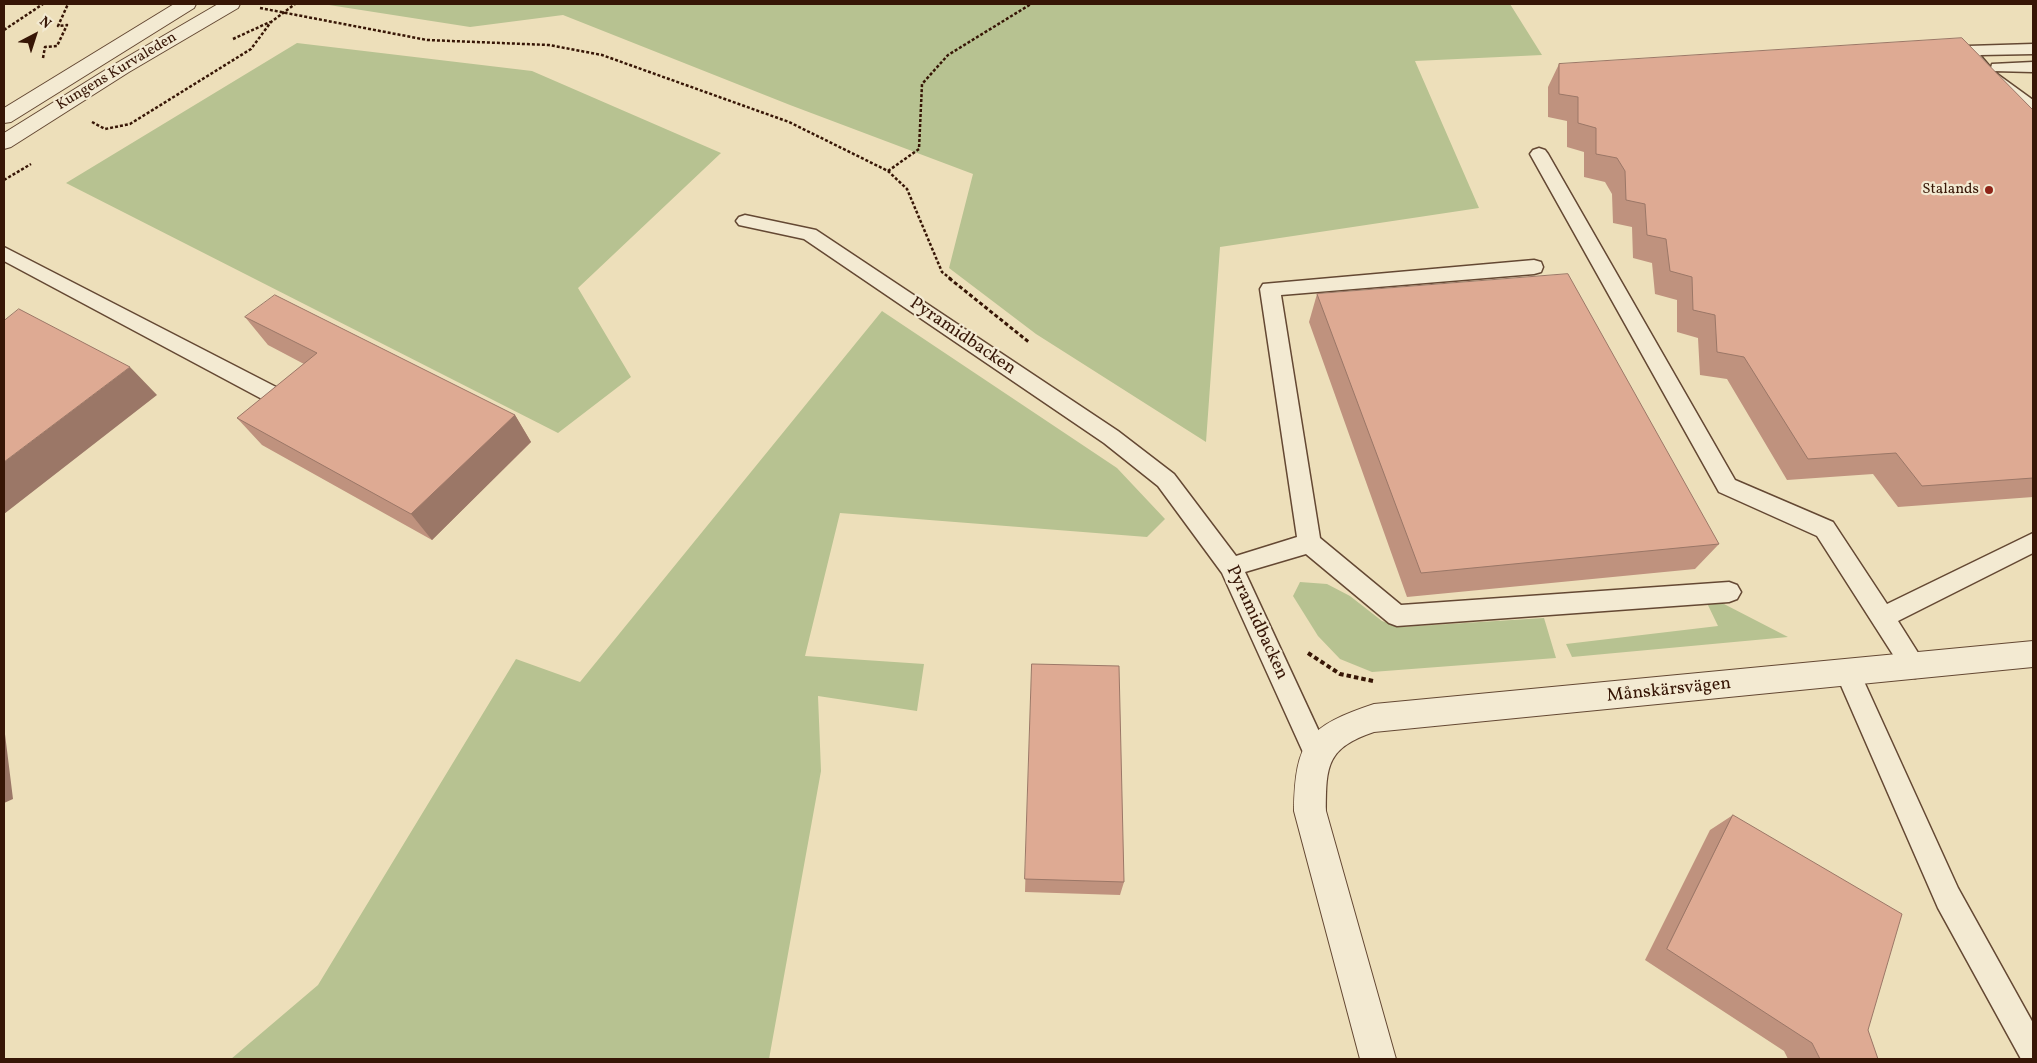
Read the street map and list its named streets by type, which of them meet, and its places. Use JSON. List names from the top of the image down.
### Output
{
  "streets": {
    "street": ["Kungens Kurvaleden", "Månskärsvägen"],
    "lane": ["Pyramidbacken"]
  },
  "crossings": [
    ["Pyramidbacken", "Månskärsvägen"]
  ],
  "places": ["Stalands"],
  "north": "top right"
}
